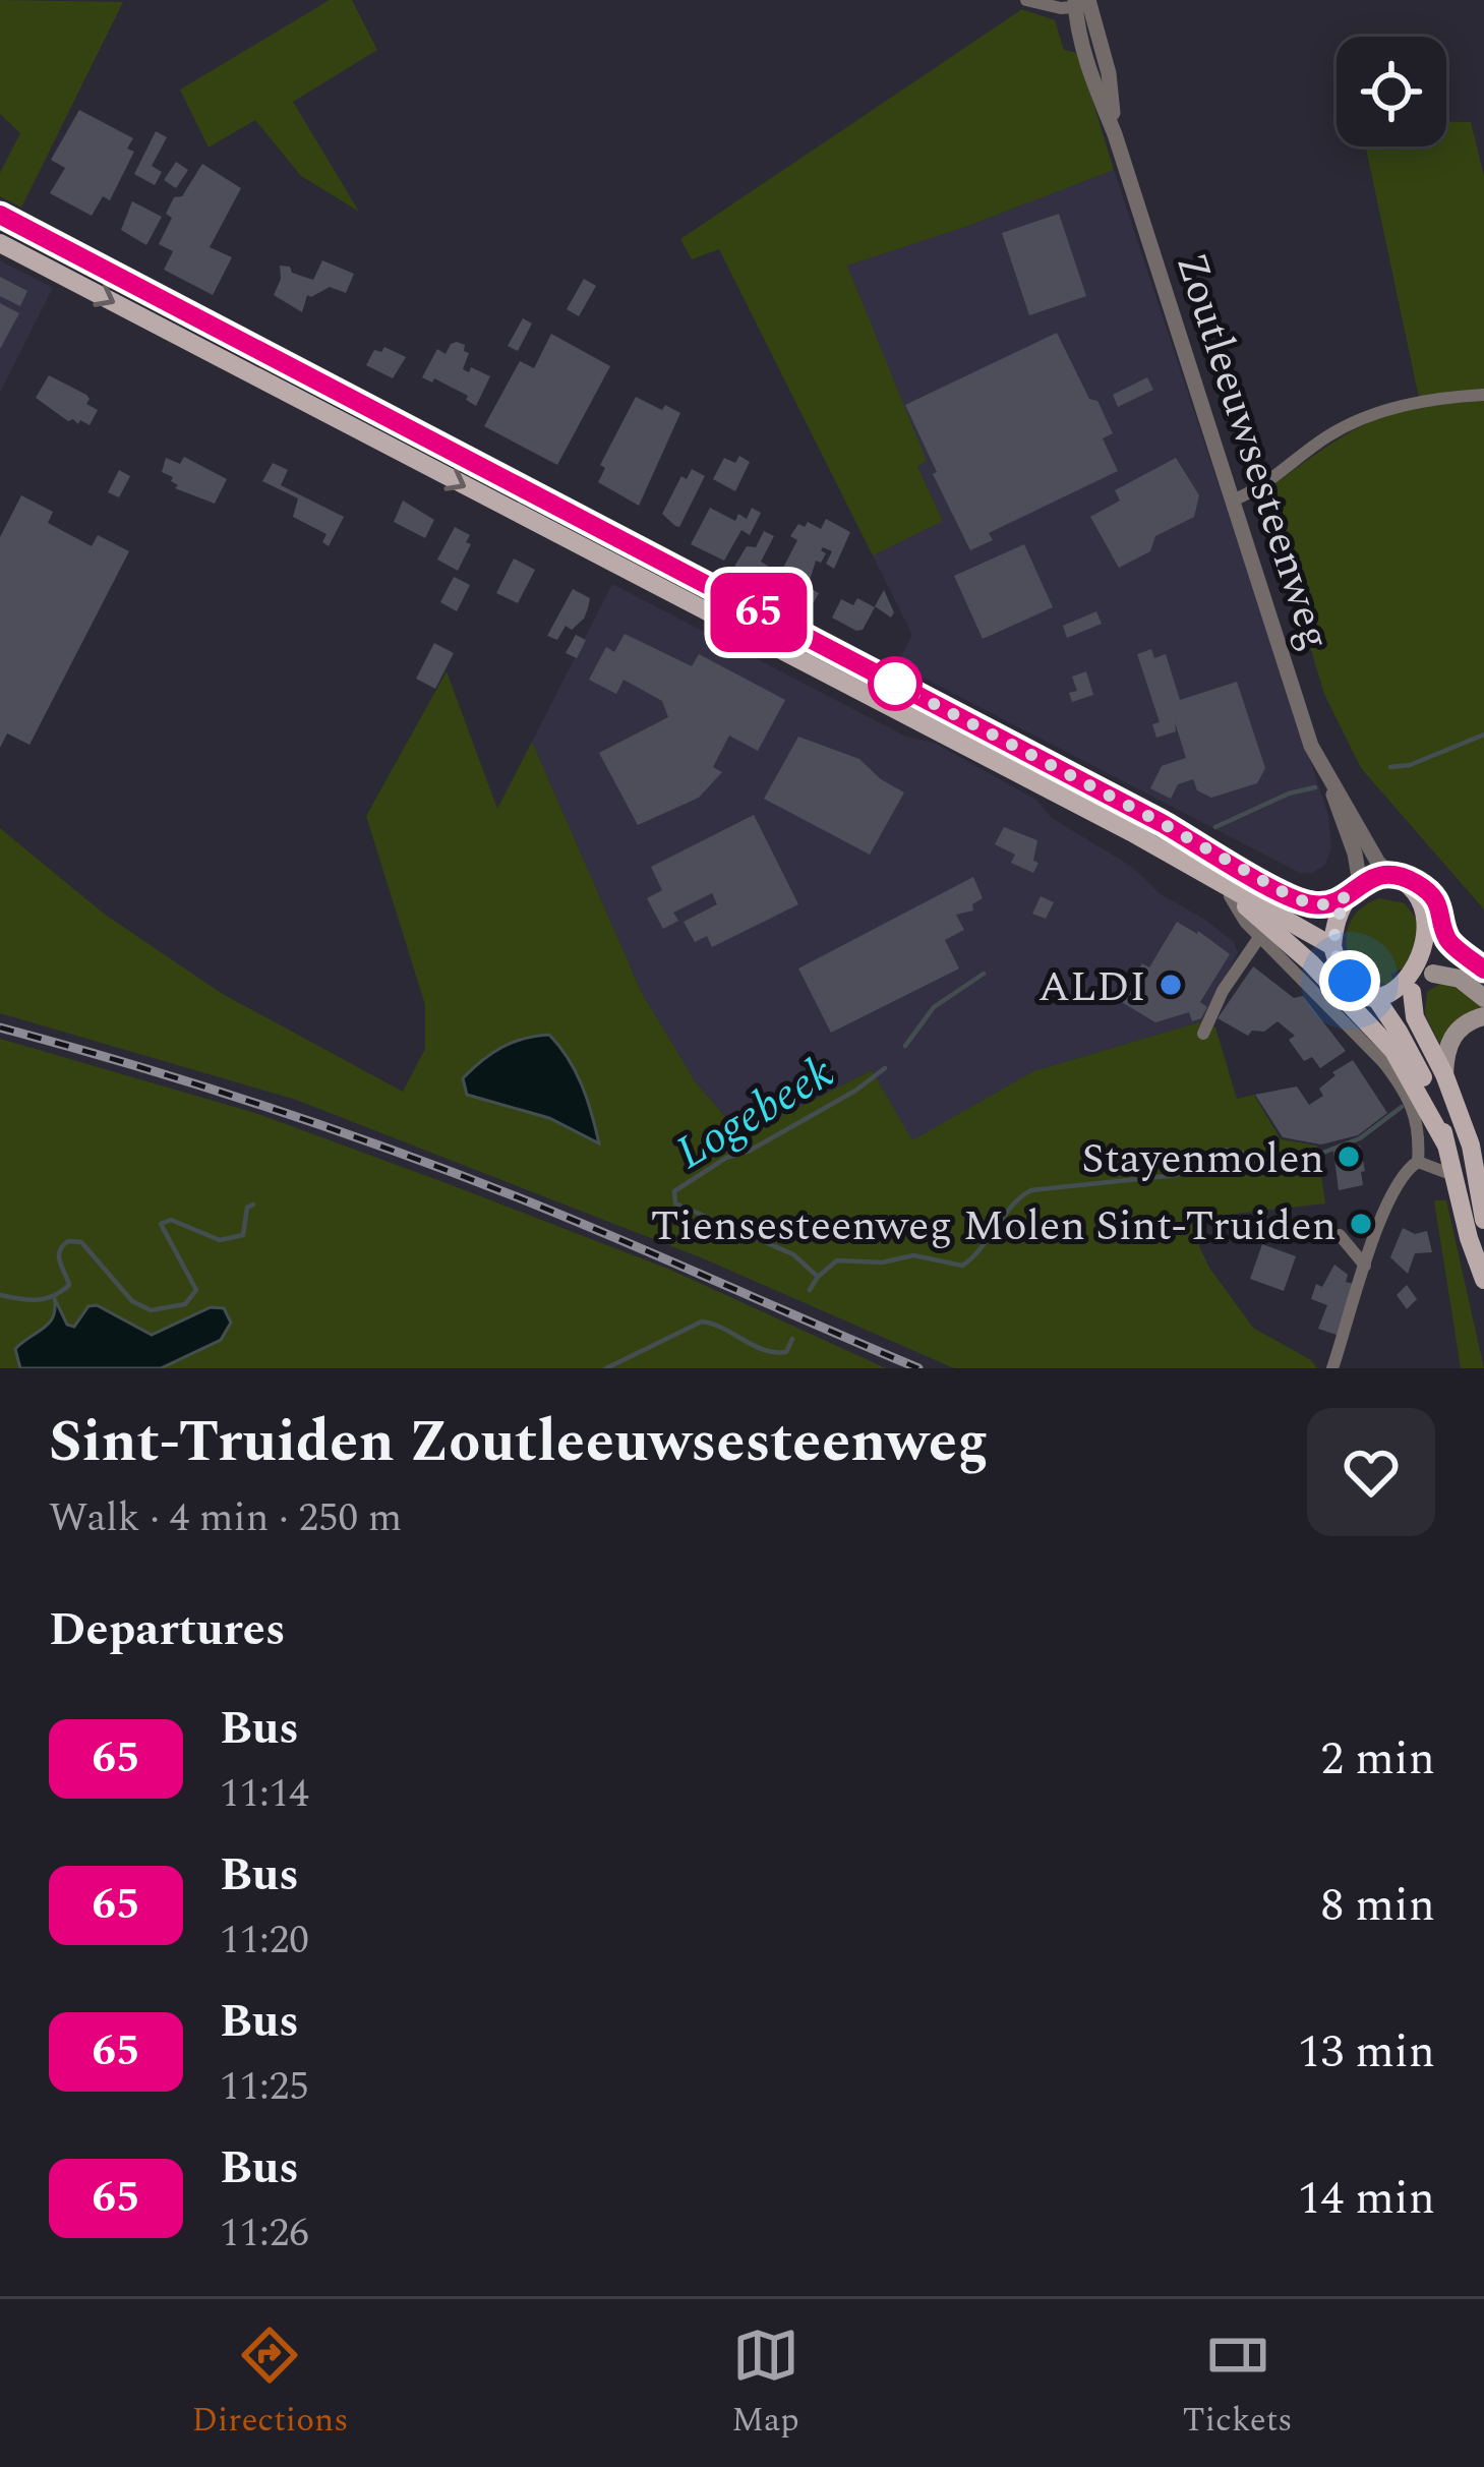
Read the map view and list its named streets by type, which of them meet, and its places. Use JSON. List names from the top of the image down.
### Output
{
  "streets": {
    "street": ["Zoutleeuwsesteenweg"]
  },
  "water": ["Logebeek"],
  "places": ["ALDI", "Stayenmolen", "Tiensesteenweg Molen Sint-Truiden"],
  "lines": ["bus line 65"],
  "page": {
    "on_map": "65",
    "heading": [
      ["Sint-Truiden Zoutleeuwsesteenweg", "Walk · 4 min · 250 m"],
      "Departures"
    ],
    "list": [
      {
        "mark": "65",
        "name": "Bus",
        "note": "11:14",
        "value": "2 min"
      },
      {
        "mark": "65",
        "name": "Bus",
        "note": "11:20",
        "value": "8 min"
      },
      {
        "mark": "65",
        "name": "Bus",
        "note": "11:25",
        "value": "13 min"
      },
      {
        "mark": "65",
        "name": "Bus",
        "note": "11:26",
        "value": "14 min"
      }
    ],
    "tabs": ["Directions", "Map", "Tickets"]
  }
}
